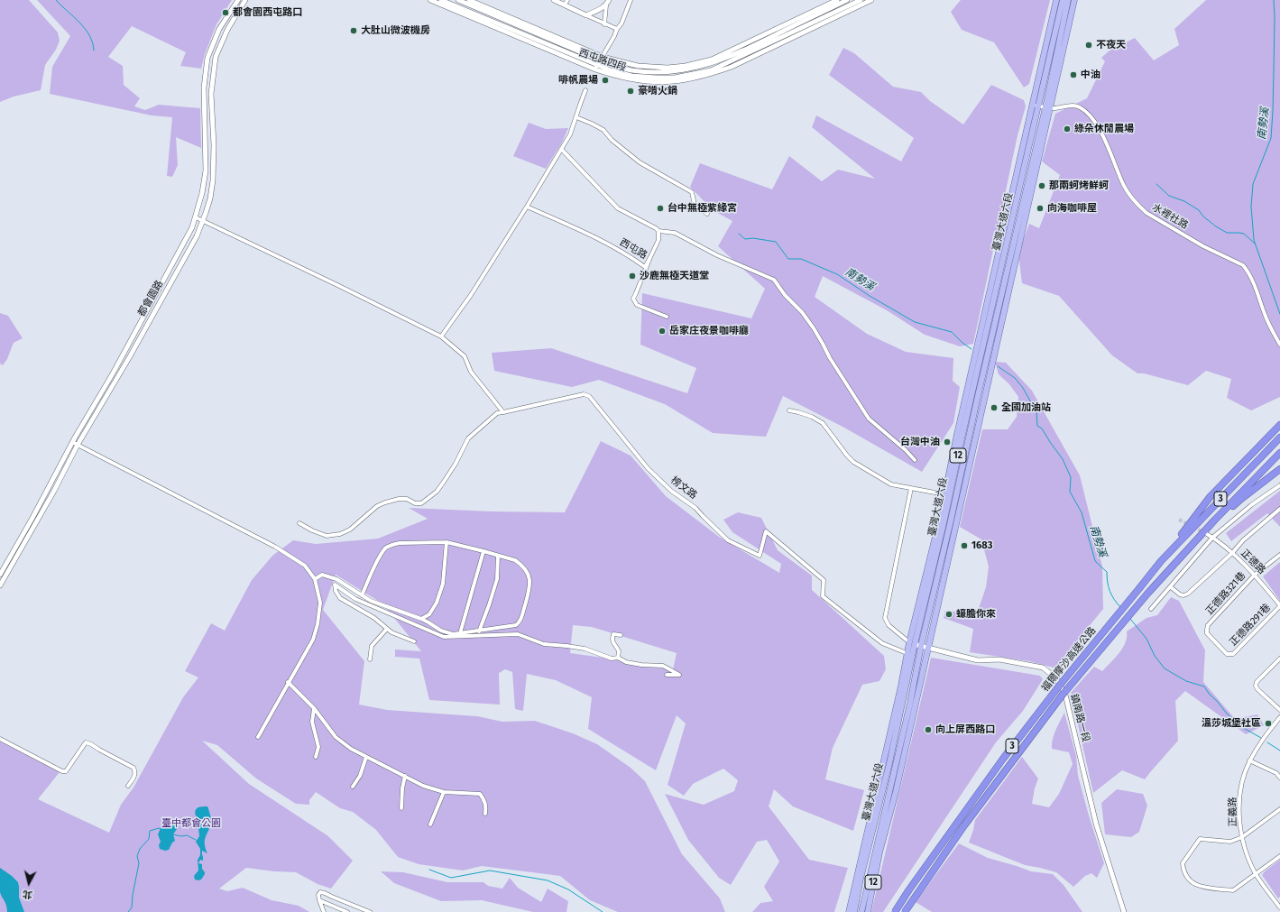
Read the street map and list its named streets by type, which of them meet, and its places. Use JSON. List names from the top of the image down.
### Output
{
  "streets": {
    "highway": ["3", "福爾摩沙高速公路"],
    "main road": ["臺灣大道六段", "12"],
    "street": [
      "西屯路四段",
      "水裡社路",
      "西屯路",
      "都會園路",
      "榜文路",
      "正德路",
      "正德路321巷",
      "正德路291巷",
      "鎮南路一段",
      "正義路"
    ]
  },
  "crossings": [
    ["水裡社路", "臺灣大道六段"],
    ["臺灣大道六段", "榜文路"],
    ["臺灣大道六段", "鎮南路一段"],
    ["正德路", "正德路321巷"],
    ["正德路", "正德路291巷"],
    ["正德路321巷", "正德路291巷"]
  ],
  "water": ["南勢溪"],
  "parks": ["臺中都會公園"],
  "places": [
    "都會園西屯路口",
    "大肚山微波機房",
    "不夜天",
    "中油",
    "啡帆農場",
    "豪啃火鍋",
    "綠朵休閒農場",
    "那兩蚵烤鮮蚵",
    "台中無極紫緣宮",
    "向海咖啡屋",
    "沙鹿無極天道堂",
    "岳家庄夜景咖啡廳",
    "全國加油站",
    "台灣中油",
    "1683",
    "蠔膽你來",
    "溫莎城堡社區",
    "向上屏西路口"
  ],
  "north": "bottom"
}
